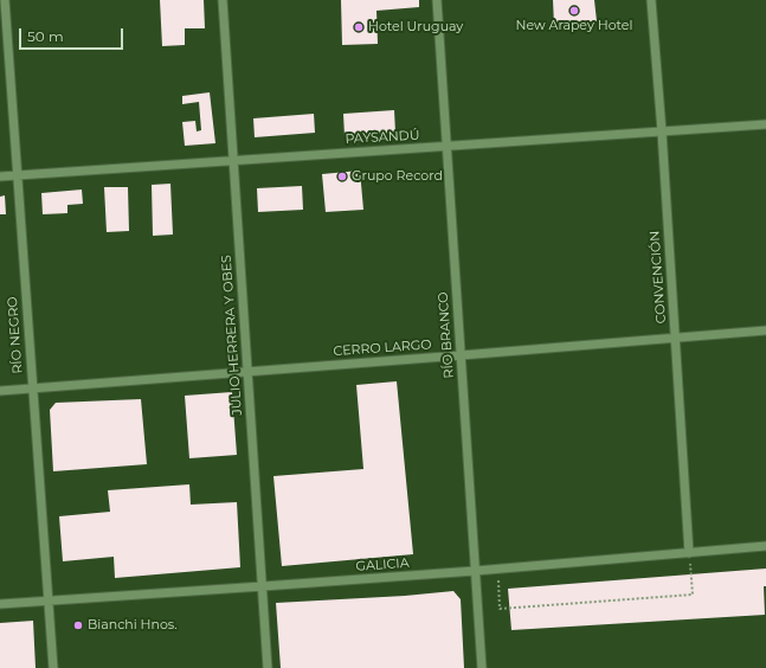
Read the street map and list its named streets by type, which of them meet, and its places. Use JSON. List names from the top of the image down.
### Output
{
  "streets": {
    "street": [
      "PAYSANDÚ",
      "CONVENCIÓN",
      "RÍO NEGRO",
      "JULIO HERRERA Y OBES",
      "RÍO BRANCO",
      "CERRO LARGO",
      "GALICIA"
    ]
  },
  "crossings": [
    ["PAYSANDÚ", "CONVENCIÓN"],
    ["PAYSANDÚ", "RÍO NEGRO"],
    ["PAYSANDÚ", "JULIO HERRERA Y OBES"],
    ["PAYSANDÚ", "RÍO BRANCO"],
    ["CONVENCIÓN", "CERRO LARGO"],
    ["CONVENCIÓN", "GALICIA"],
    ["RÍO NEGRO", "CERRO LARGO"],
    ["RÍO NEGRO", "GALICIA"],
    ["JULIO HERRERA Y OBES", "CERRO LARGO"],
    ["JULIO HERRERA Y OBES", "GALICIA"],
    ["RÍO BRANCO", "CERRO LARGO"],
    ["RÍO BRANCO", "GALICIA"]
  ],
  "places": [
    "New Arapey Hotel",
    "Hotel Uruguay",
    "Grupo Record",
    "Bianchi Hnos."
  ],
  "scale_bar": "50 m"
}
